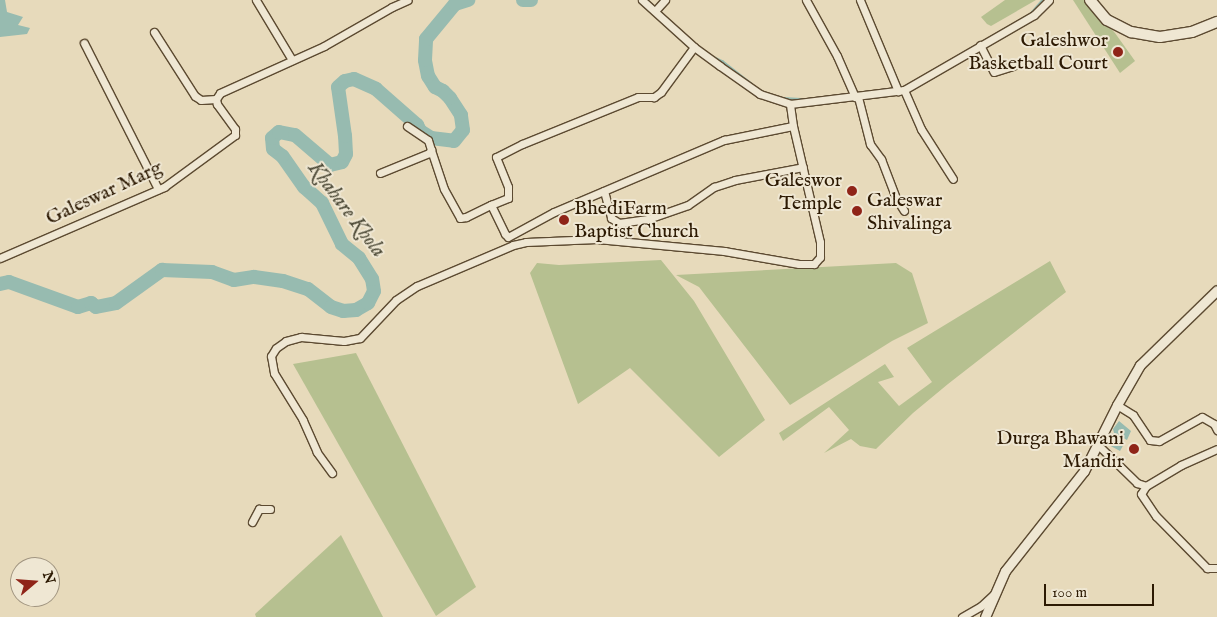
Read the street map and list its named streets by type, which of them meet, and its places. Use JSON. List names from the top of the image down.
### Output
{
  "streets": {
    "street": ["Galeswar Marg"]
  },
  "water": ["Khahare Khola"],
  "places": [
    "Galeshwor Basketball Court",
    "Galeswor Temple",
    "Galeswar Shivalinga",
    "BhediFarm Baptist Church",
    "Durga Bhawani Mandir"
  ],
  "scale_bar": "100 m",
  "north": "right"
}
